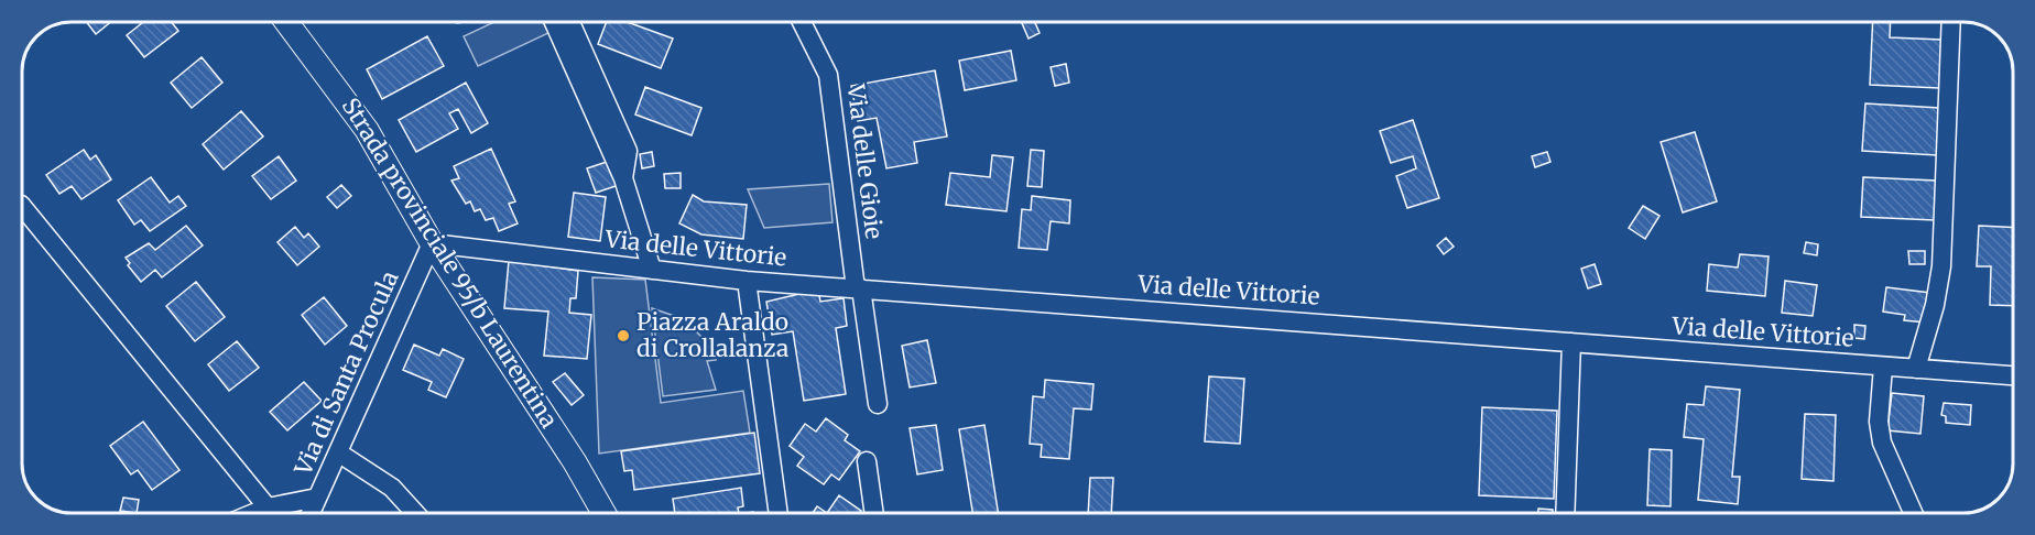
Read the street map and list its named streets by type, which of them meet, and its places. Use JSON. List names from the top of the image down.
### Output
{
  "streets": {
    "main road": ["Strada provinciale 95/b Laurentina"],
    "street": ["Via delle Gioie", "Via delle Vittorie", "Via di Santa Procula"]
  },
  "crossings": [
    ["Via delle Gioie", "Via delle Vittorie"],
    ["Via delle Vittorie", "Strada provinciale 95/b Laurentina"],
    ["Via delle Vittorie", "Via di Santa Procula"],
    ["Strada provinciale 95/b Laurentina", "Via di Santa Procula"]
  ],
  "places": ["Piazza Araldo di Crollalanza"]
}
